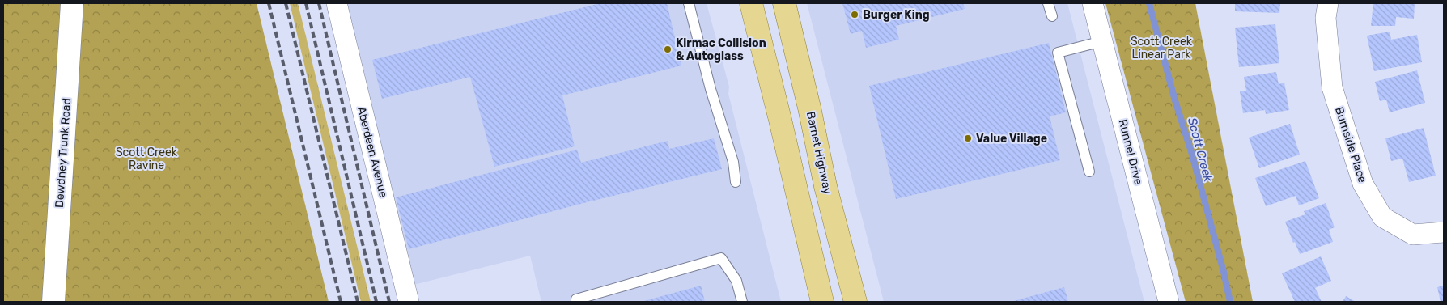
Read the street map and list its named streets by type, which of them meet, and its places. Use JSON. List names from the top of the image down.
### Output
{
  "streets": {
    "main road": ["Dewdney Trunk Road", "Barnet Highway"],
    "street": ["Burnside Place", "Aberdeen Avenue", "Runnel Drive"]
  },
  "water": ["Scott Creek"],
  "parks": ["Scott Creek Linear Park", "Scott Creek Ravine"],
  "places": ["Burger King", "Kirmac Collision & Autoglass", "Value Village"]
}
